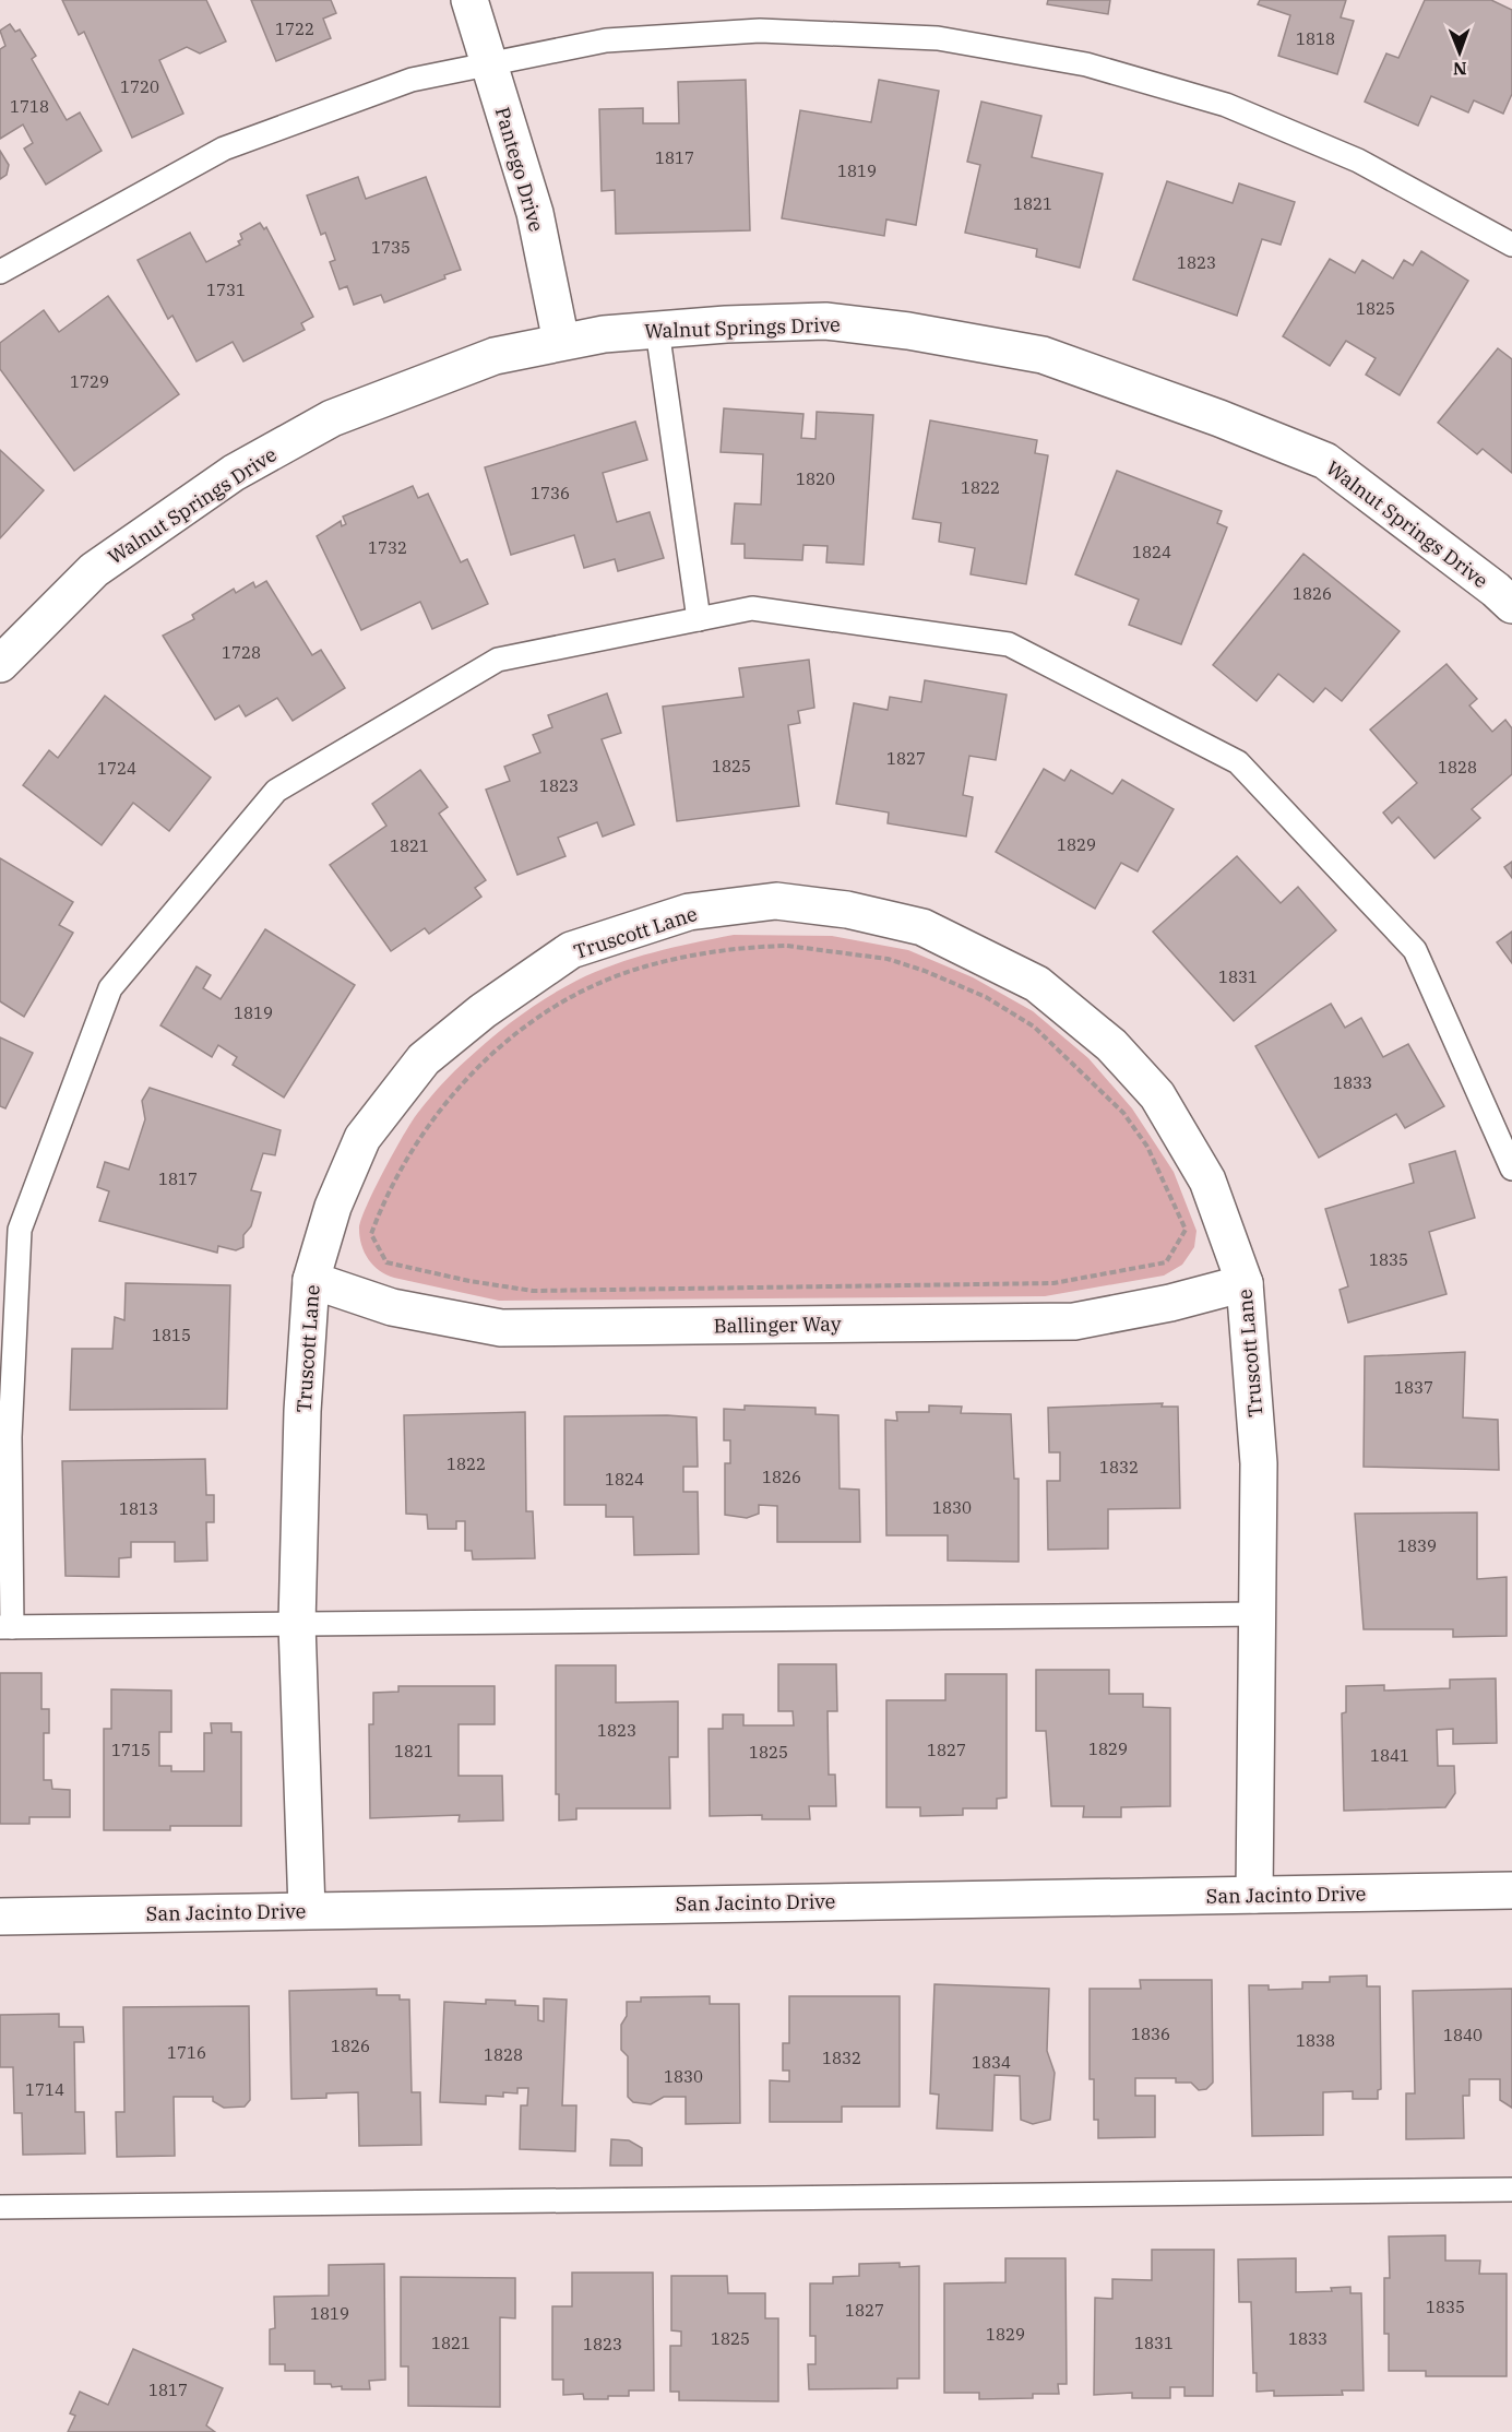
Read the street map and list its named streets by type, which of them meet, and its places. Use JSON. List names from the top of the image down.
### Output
{
  "streets": {
    "street": [
      "Pantego Drive",
      "Walnut Springs Drive",
      "Truscott Lane",
      "Ballinger Way",
      "San Jacinto Drive"
    ]
  },
  "crossings": [
    ["Pantego Drive", "Walnut Springs Drive"],
    ["Truscott Lane", "Ballinger Way"],
    ["Truscott Lane", "San Jacinto Drive"]
  ],
  "house_numbers": [
    "1722",
    "1818",
    "1720",
    "1718",
    "1817",
    "1819",
    "1821",
    "1735",
    "1823",
    "1731",
    "1825",
    "1729",
    "1820",
    "1822",
    "1736",
    "1732",
    "1824",
    "1826",
    "1728",
    "1827",
    "1825",
    "1828",
    "1724",
    "1823",
    "1829",
    "1821",
    "1831",
    "1819",
    "1833",
    "1817",
    "1835",
    "1815",
    "1837",
    "1822",
    "1832",
    "1826",
    "1824",
    "1830",
    "1813",
    "1839",
    "1823",
    "1829",
    "1715",
    "1827",
    "1821",
    "1825",
    "1841",
    "1836",
    "1840",
    "1838",
    "1826",
    "1716",
    "1828",
    "1832",
    "1834",
    "1830",
    "1714",
    "1835",
    "1827",
    "1819",
    "1829",
    "1825",
    "1833",
    "1821",
    "1831",
    "1823",
    "1817"
  ],
  "north": "bottom"
}
